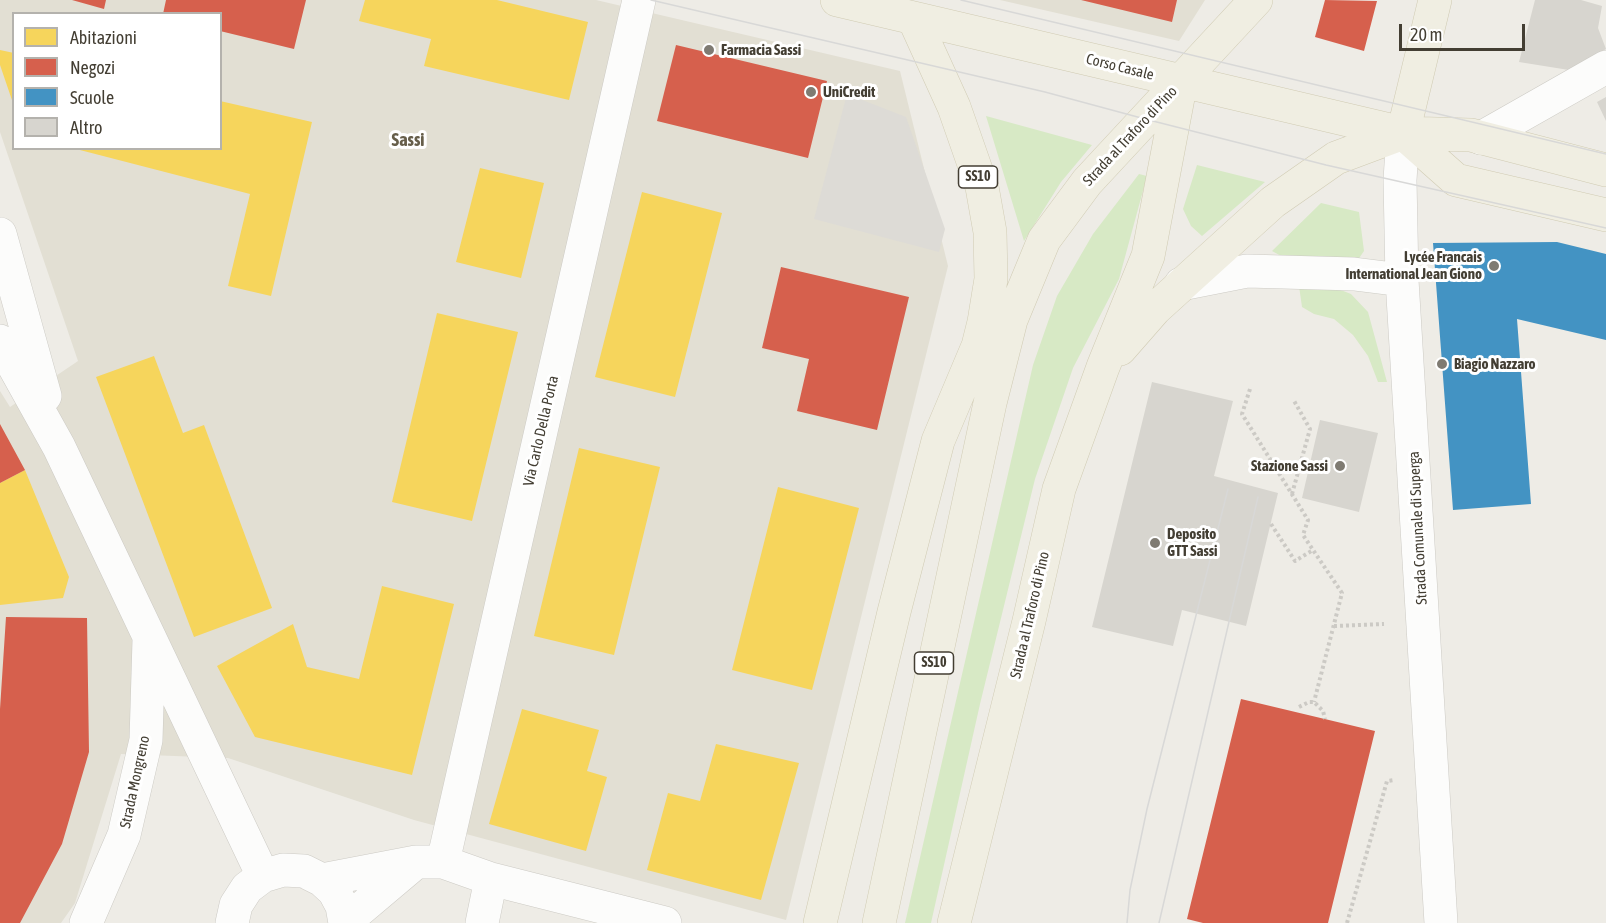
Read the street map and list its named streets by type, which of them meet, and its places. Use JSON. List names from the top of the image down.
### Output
{
  "streets": {
    "main road": ["Corso Casale", "Strada al Traforo di Pino", "SS10"],
    "street": ["Via Carlo Della Porta", "Strada Comunale di Superga", "Strada Mongreno"]
  },
  "crossings": [
    ["Corso Casale", "Strada al Traforo di Pino"],
    ["Corso Casale", "SS10"],
    ["Corso Casale", "Strada Comunale di Superga"],
    ["Strada al Traforo di Pino", "SS10"]
  ],
  "districts": ["Sassi"],
  "places": [
    "Farmacia Sassi",
    "UniCredit",
    "Lycée Francais International Jean Giono",
    "Biagio Nazzaro",
    "Stazione Sassi",
    "Deposito GTT Sassi"
  ],
  "legend": [
    "Abitazioni",
    "Negozi",
    "Scuole",
    "Altro"
  ],
  "scale_bar": "20 m"
}
